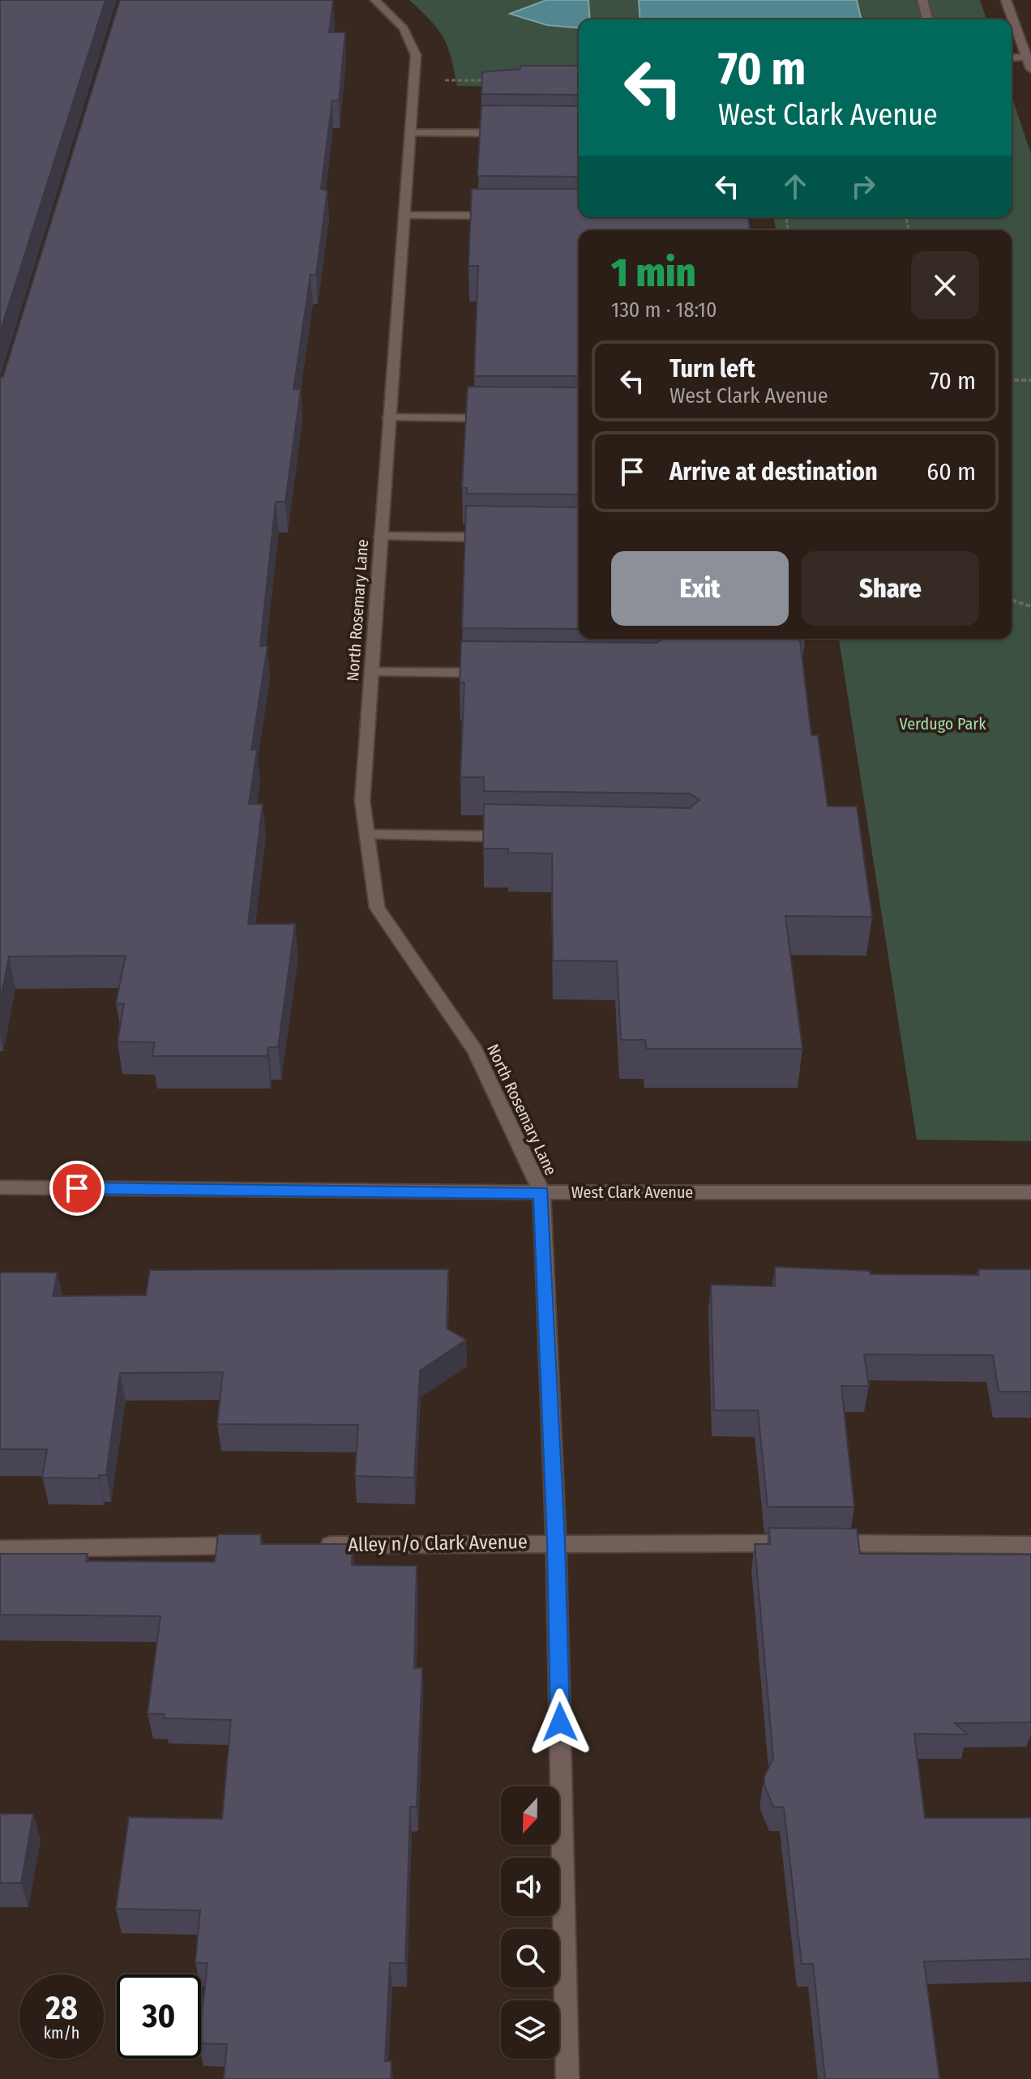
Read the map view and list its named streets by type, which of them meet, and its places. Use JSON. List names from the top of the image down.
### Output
{
  "streets": {
    "street": ["North Rosemary Lane", "West Clark Avenue", "Alley n/o Clark Avenue"]
  },
  "crossings": [
    ["North Rosemary Lane", "West Clark Avenue"]
  ],
  "parks": ["Verdugo Park"],
  "north": "bottom",
  "page": {
    "turn": ["70 m", "West Clark Avenue"],
    "heading": ["1 min", "130 m · 18:10"],
    "list": [
      {
        "name": "Turn left",
        "note": "West Clark Avenue",
        "value": "70 m"
      },
      {
        "name": "Arrive at destination",
        "value": "60 m"
      }
    ],
    "buttons": ["Exit", "Share"],
    "speed": "28 km/h",
    "limit": "30"
  }
}
